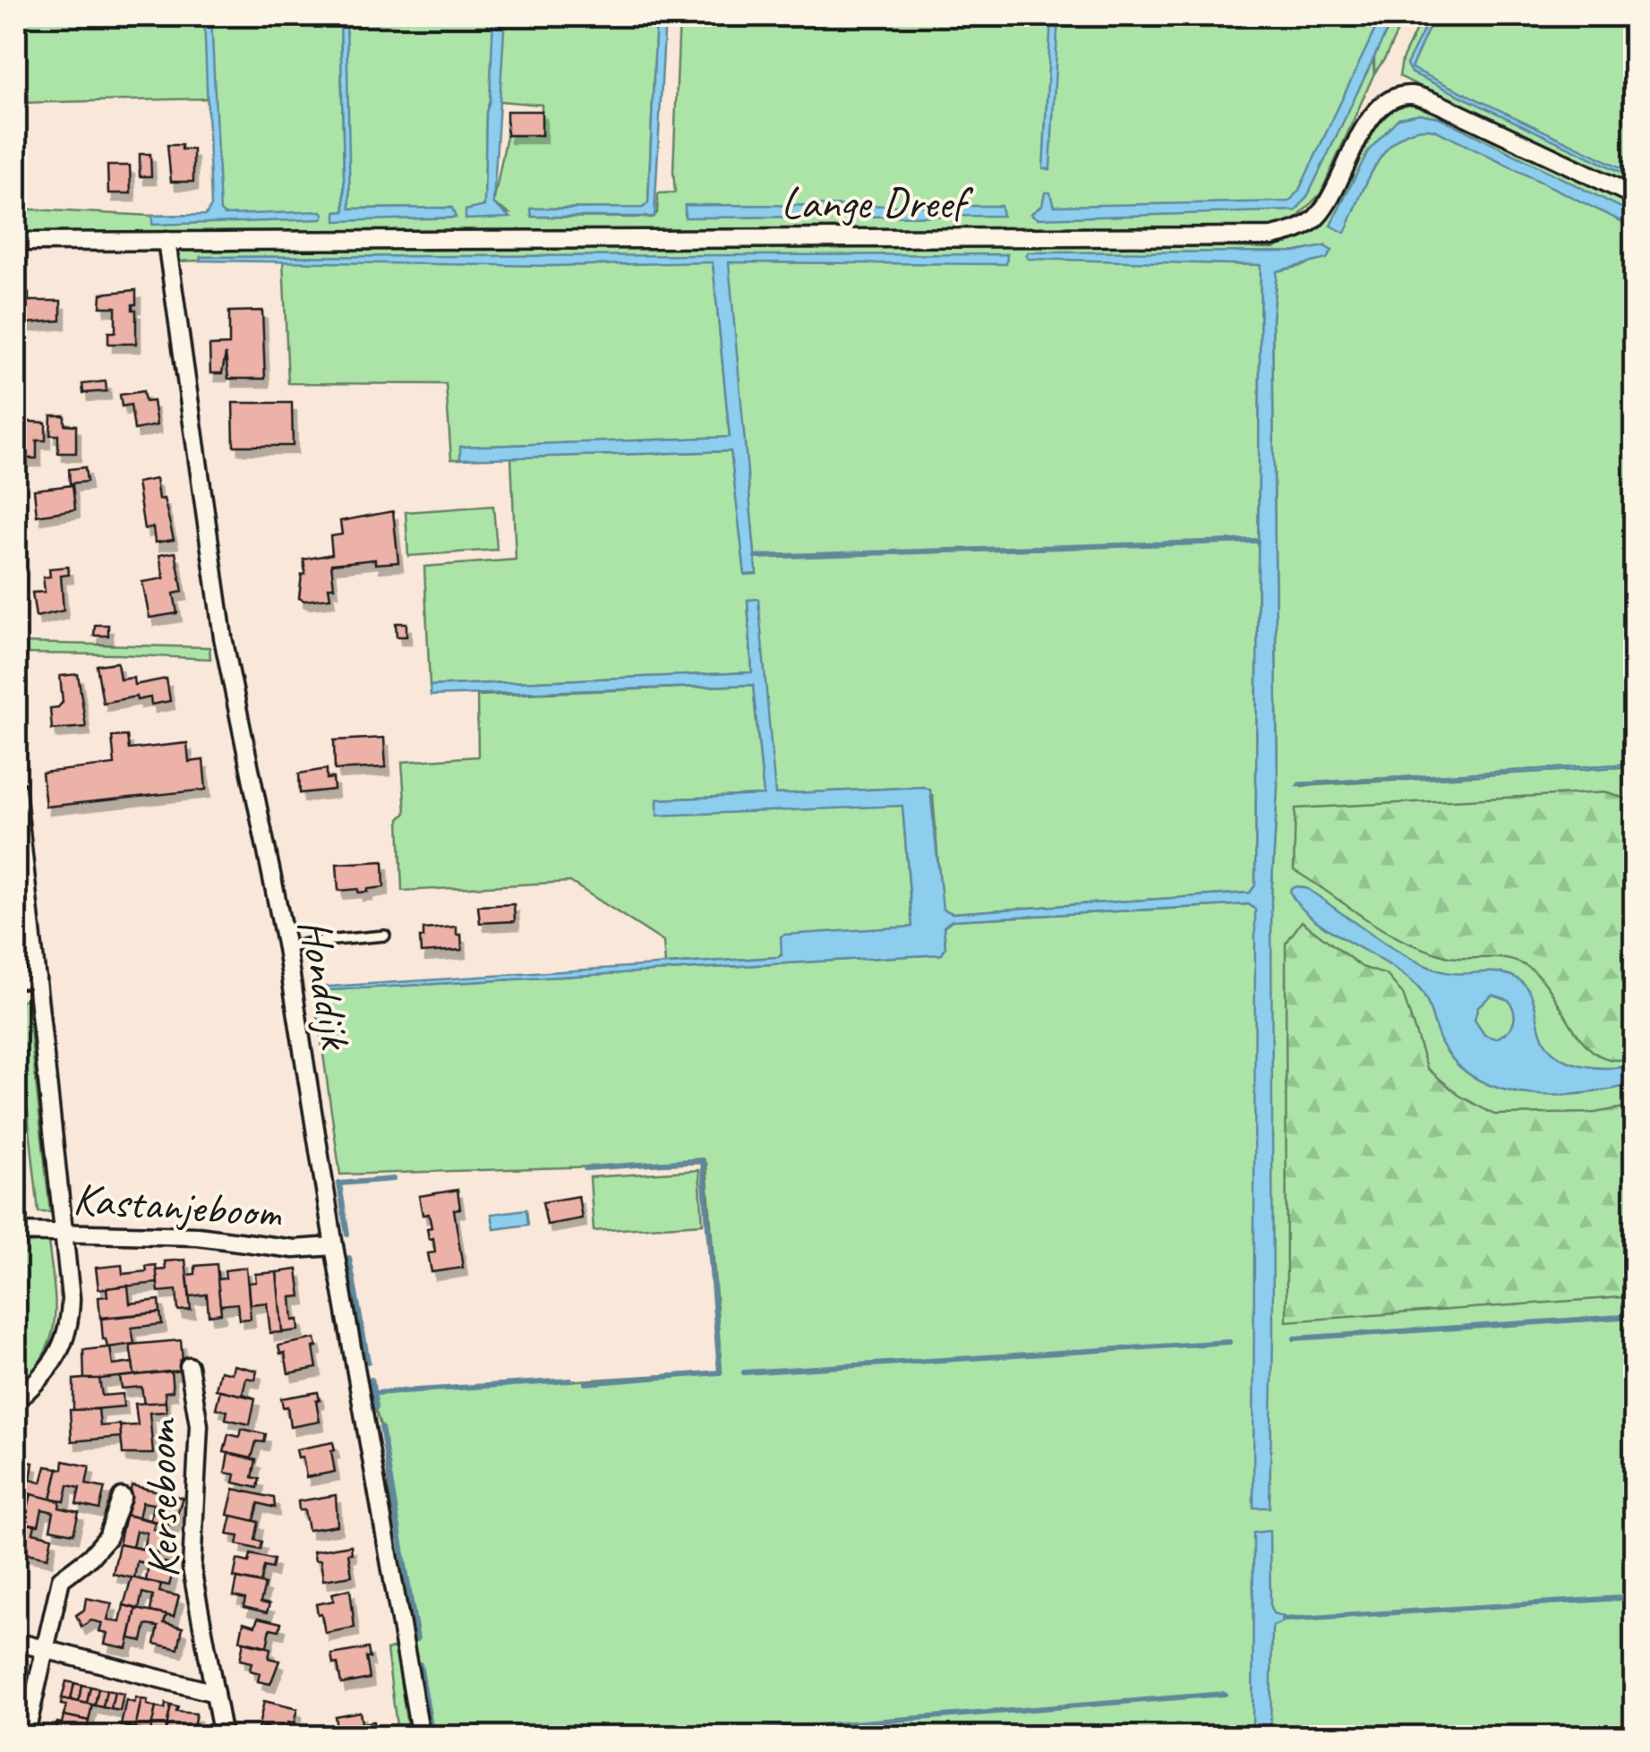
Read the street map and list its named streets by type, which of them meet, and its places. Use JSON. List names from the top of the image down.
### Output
{
  "streets": {
    "street": [
      "Lange Dreef",
      "Honddijk",
      "Kastanjeboom",
      "Kerseboom"
    ]
  },
  "crossings": [
    ["Lange Dreef", "Honddijk"],
    ["Honddijk", "Kastanjeboom"]
  ]
}
